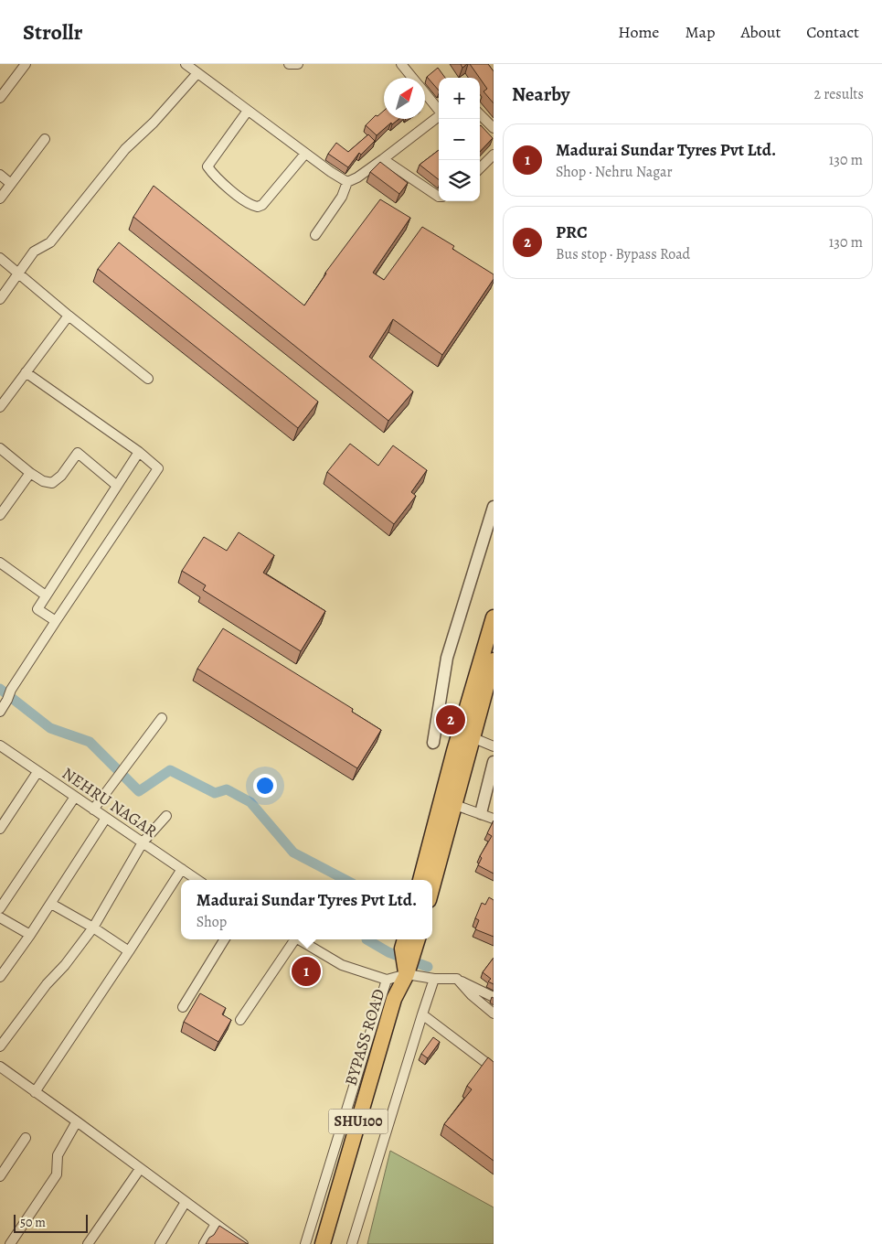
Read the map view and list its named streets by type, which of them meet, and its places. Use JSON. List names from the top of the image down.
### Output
{
  "streets": {
    "main road": ["BYPASS ROAD", "SHU100"],
    "street": ["NEHRU NAGAR"]
  },
  "scale_bar": "50 m",
  "north": "top right",
  "page": {
    "header": "Strollr",
    "nav": [
      "Home",
      "Map",
      "About",
      "Contact"
    ],
    "heading": ["Nearby", "2 results"],
    "map_buttons": ["+", "−"],
    "list": [
      {
        "mark": "1",
        "name": "Madurai Sundar Tyres Pvt Ltd.",
        "note": "Shop · Nehru Nagar",
        "value": "130 m"
      },
      {
        "mark": "2",
        "name": "PRC",
        "note": "Bus stop · Bypass Road",
        "value": "130 m"
      }
    ],
    "pins": ["2", "1"],
    "popup": ["Madurai Sundar Tyres Pvt Ltd.", "Shop"],
    "scale": "50 m"
  }
}
